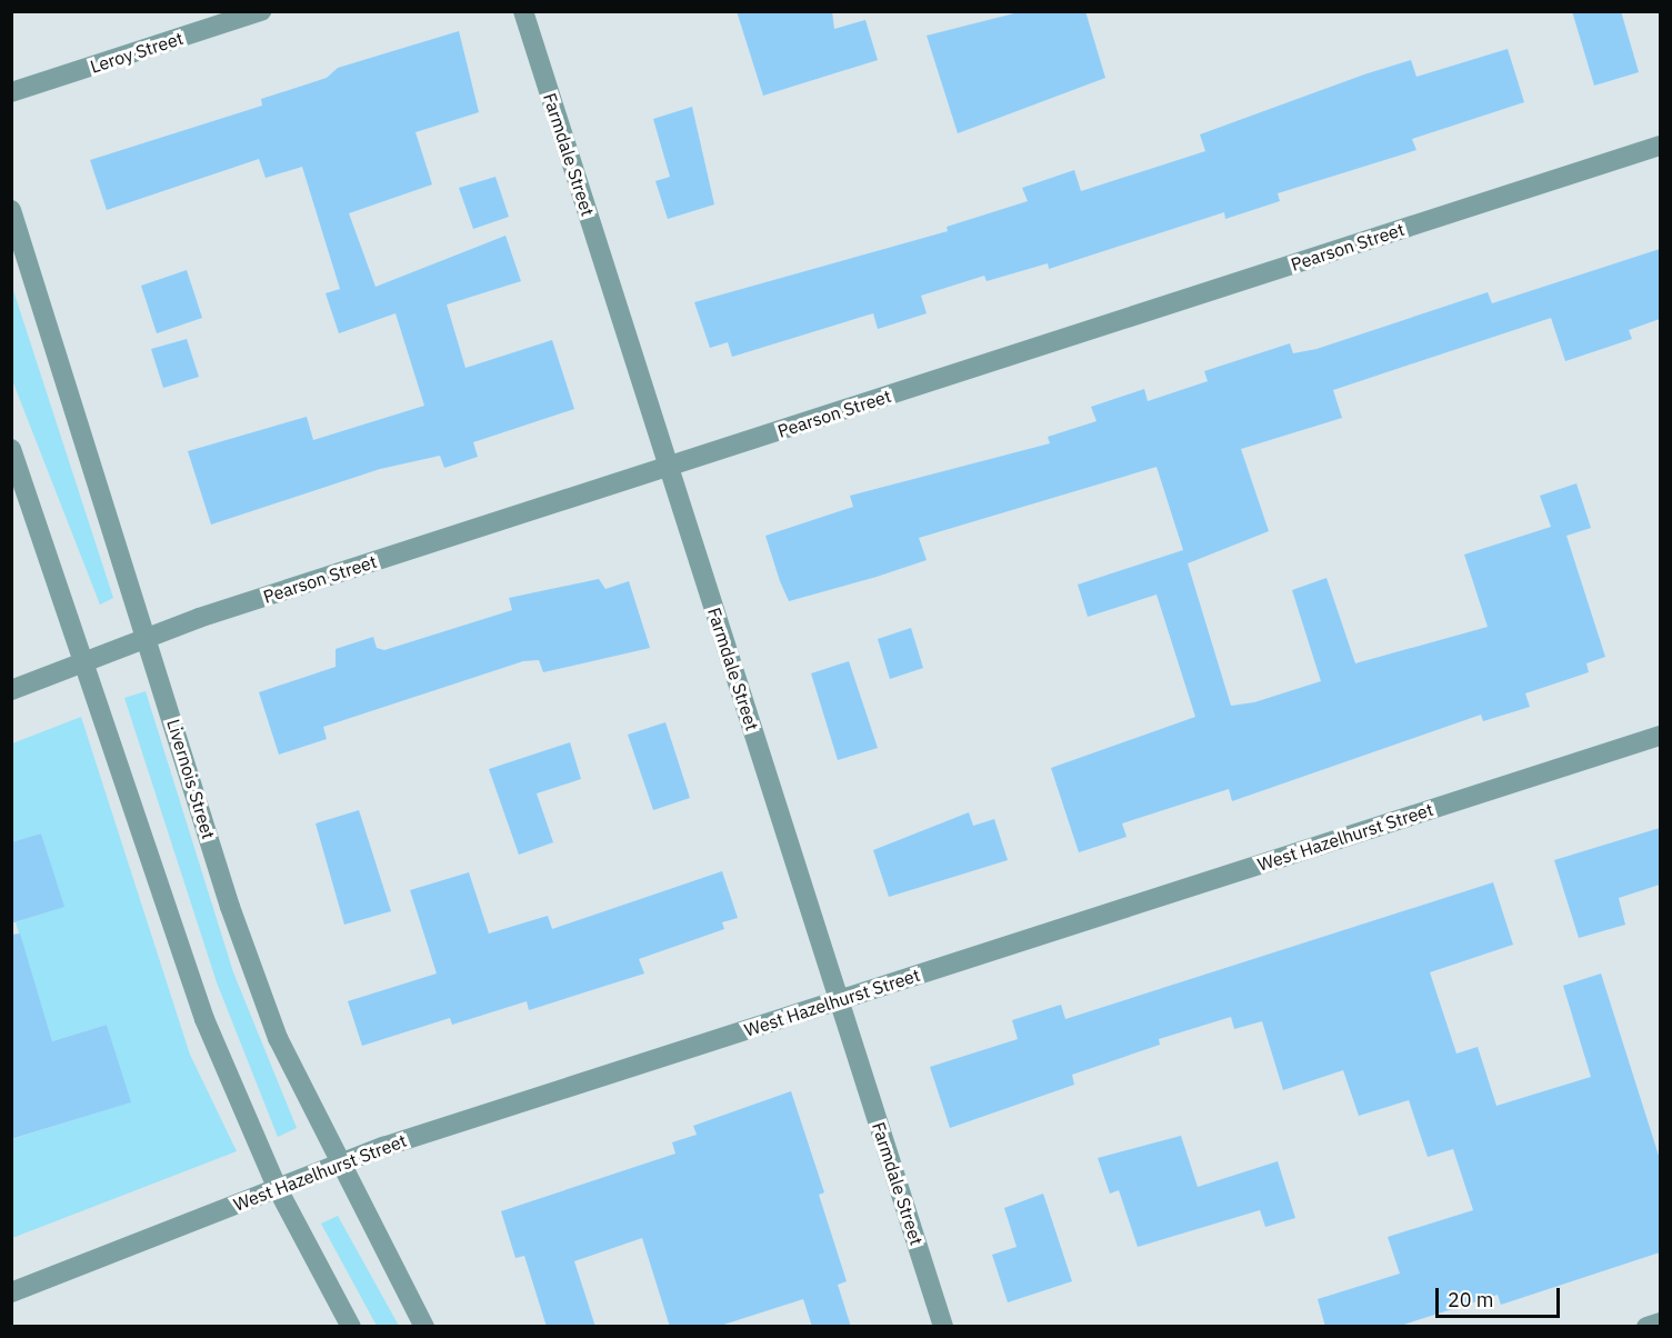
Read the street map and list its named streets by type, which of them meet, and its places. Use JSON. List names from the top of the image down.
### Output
{
  "streets": {
    "street": [
      "Leroy Street",
      "Farmdale Street",
      "Pearson Street",
      "Livernois Street",
      "West Hazelhurst Street"
    ]
  },
  "crossings": [
    ["Farmdale Street", "Pearson Street"],
    ["Farmdale Street", "West Hazelhurst Street"],
    ["Pearson Street", "Livernois Street"],
    ["Livernois Street", "West Hazelhurst Street"]
  ],
  "scale_bar": "20 m"
}
